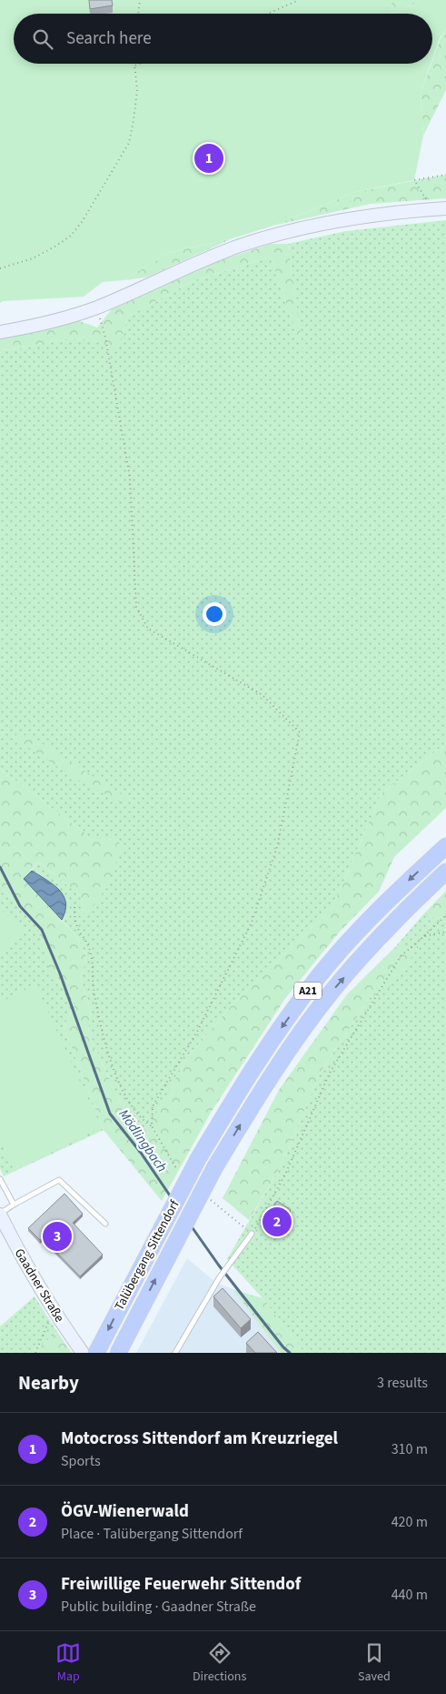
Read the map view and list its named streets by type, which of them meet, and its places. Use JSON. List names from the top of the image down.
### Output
{
  "streets": {
    "highway": ["A21", "Talübergang Sittendorf"],
    "main road": ["Gaadner Straße"]
  },
  "water": ["Mödlingbach"],
  "page": {
    "search": "Search here",
    "pins": ["1", "2", "3"],
    "heading": ["Nearby", "3 results"],
    "list": [
      {
        "mark": "1",
        "name": "Motocross Sittendorf am Kreuzriegel",
        "note": "Sports",
        "value": "310 m"
      },
      {
        "mark": "2",
        "name": "ÖGV-Wienerwald",
        "note": "Place · Talübergang Sittendorf",
        "value": "420 m"
      },
      {
        "mark": "3",
        "name": "Freiwillige Feuerwehr Sittendof",
        "note": "Public building · Gaadner Straße",
        "value": "440 m"
      }
    ],
    "nav": ["Map", "Directions", "Saved"]
  }
}
